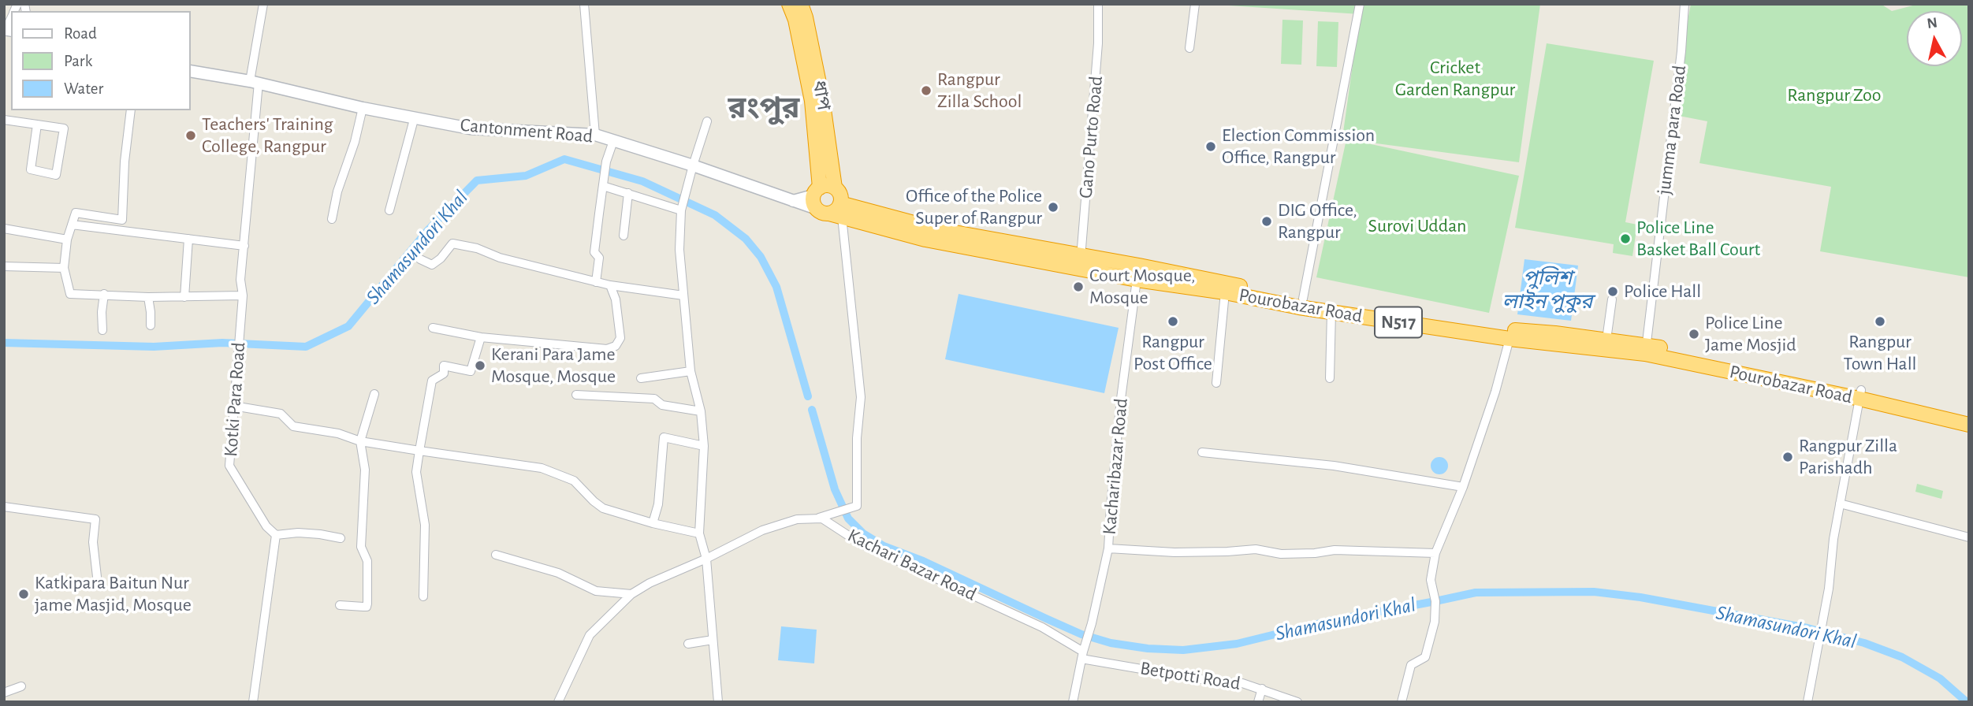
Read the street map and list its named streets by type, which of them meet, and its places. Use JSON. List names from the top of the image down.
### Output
{
  "streets": {
    "highway": ["ধাপ", "Pourobazar Road", "N517"],
    "main road": ["Cantonment Road"],
    "street": [
      "jumma para Road",
      "Gano Purto Road",
      "Kotki Para Road",
      "Kacharibazar Road",
      "Kachari Bazar Road",
      "Betpotti Road"
    ]
  },
  "crossings": [
    ["ধাপ", "Cantonment Road"],
    ["ধাপ", "Pourobazar Road"],
    ["jumma para Road", "Pourobazar Road"],
    ["Cantonment Road", "Pourobazar Road"],
    ["Cantonment Road", "Kotki Para Road"],
    ["Gano Purto Road", "Pourobazar Road"],
    ["Pourobazar Road", "Kacharibazar Road"],
    ["Kacharibazar Road", "Kachari Bazar Road"],
    ["Kacharibazar Road", "Betpotti Road"],
    ["Kachari Bazar Road", "Betpotti Road"]
  ],
  "districts": ["রংপুর"],
  "water": ["Shamasundori Khal", "পুলিশ লাইন পুকুর"],
  "parks": ["Cricket Garden Rangpur", "Rangpur Zoo", "Surovi Uddan"],
  "places": [
    "Rangpur Zilla School",
    "Teachers' Training College, Rangpur",
    "Election Commission Office, Rangpur",
    "Office of the Police Super of Rangpur",
    "DIG Office, Rangpur",
    "Police Line Basket Ball Court",
    "Court Mosque, Mosque",
    "Police Hall",
    "Rangpur Post Office",
    "Rangpur Town Hall",
    "Police Line Jame Mosjid",
    "Kerani Para Jame Mosque, Mosque",
    "Rangpur Zilla Parishadh",
    "Katkipara Baitun Nur jame Masjid, Mosque"
  ],
  "legend": ["Road", "Park", "Water"],
  "north": "top"
}
